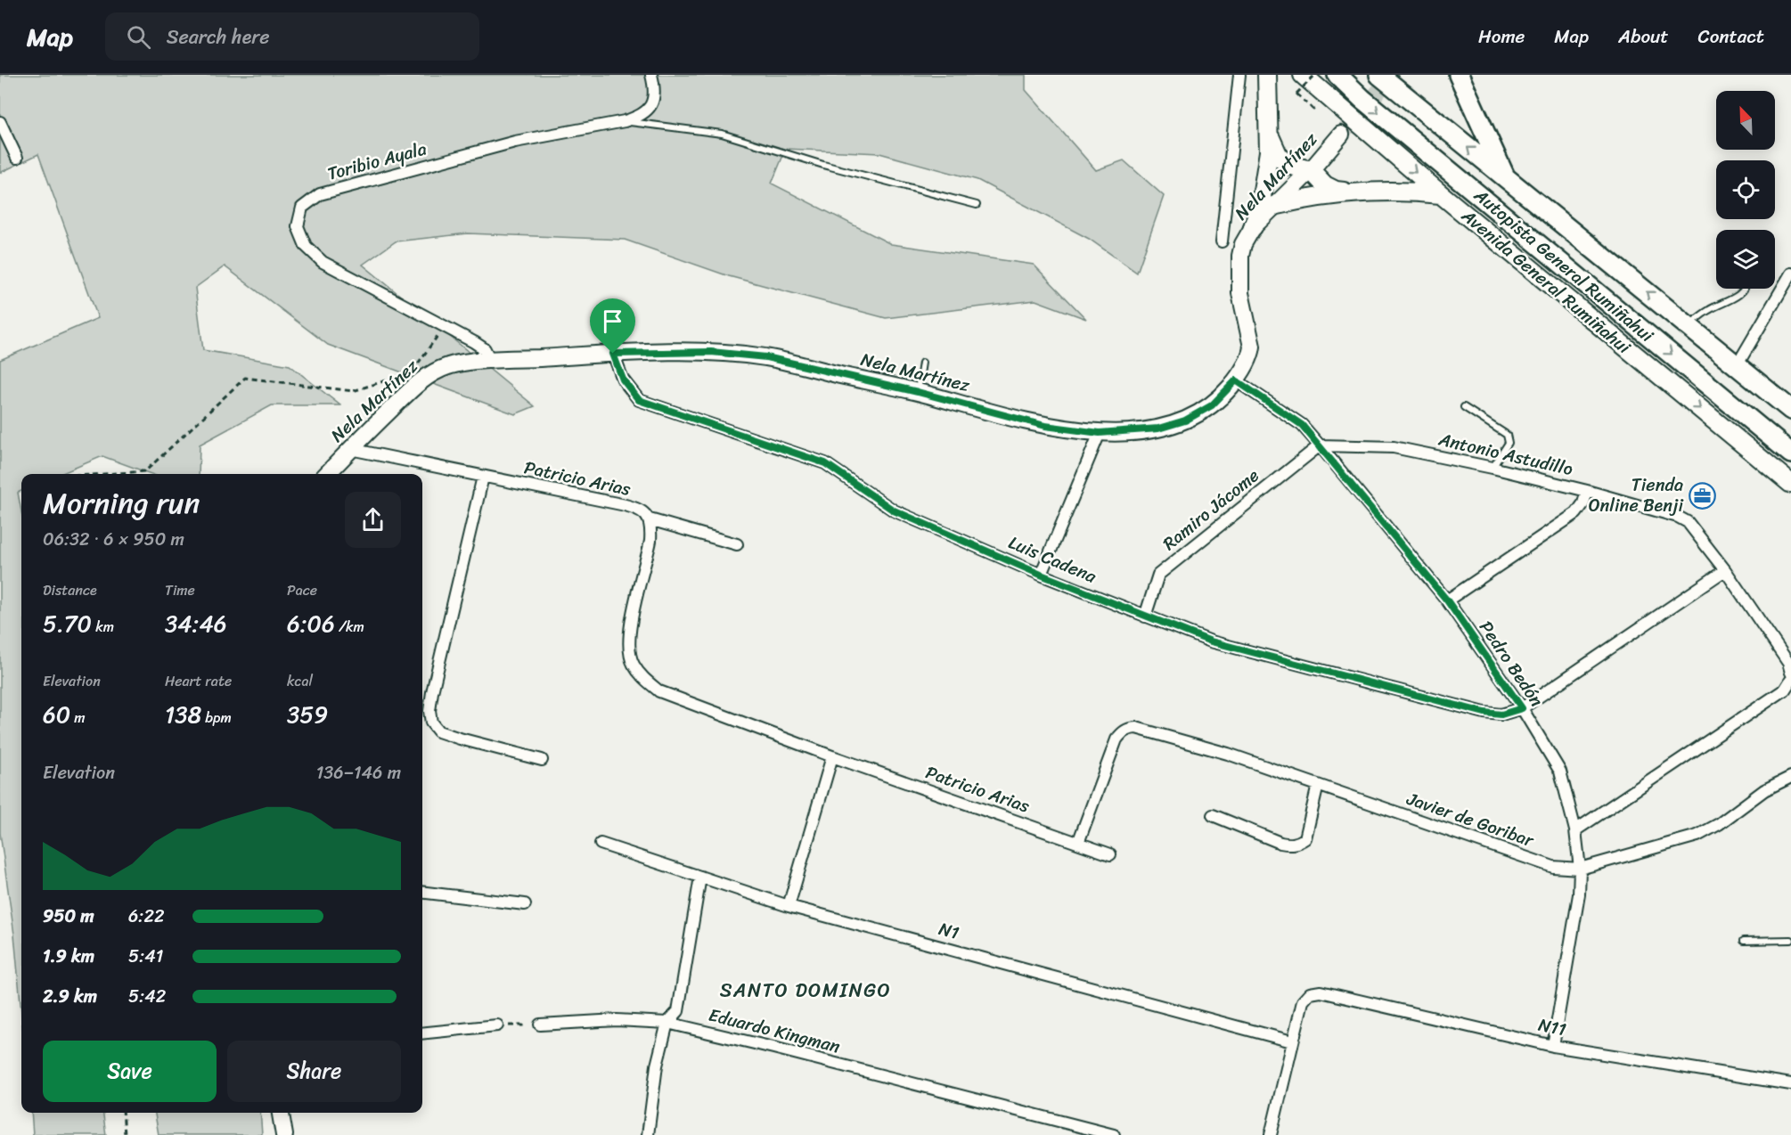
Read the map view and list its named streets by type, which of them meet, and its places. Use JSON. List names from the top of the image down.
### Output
{
  "streets": {
    "highway": ["Autopista General Rumiñahui"],
    "main road": ["Nela Martínez", "Avenida General Rumiñahui"],
    "street": [
      "Toribio Ayala",
      "Antonio Astudillo",
      "Patricio Arias",
      "Ramiro Jácome",
      "Luis Cadena",
      "Pedro Bedón",
      "Javier de Goribar",
      "N1",
      "N11",
      "Eduardo Kingman"
    ]
  },
  "crossings": [
    ["Toribio Ayala", "Nela Martínez"],
    ["Nela Martínez", "Patricio Arias"],
    ["Nela Martínez", "Luis Cadena"],
    ["Nela Martínez", "Pedro Bedón"],
    ["Antonio Astudillo", "Ramiro Jácome"],
    ["Antonio Astudillo", "Pedro Bedón"],
    ["Patricio Arias", "Javier de Goribar"],
    ["Ramiro Jácome", "Luis Cadena"],
    ["Ramiro Jácome", "Pedro Bedón"],
    ["Luis Cadena", "Pedro Bedón"],
    ["Pedro Bedón", "Javier de Goribar"],
    ["Pedro Bedón", "N11"],
    ["N1", "N11"]
  ],
  "one_way": ["Avenida General Rumiñahui"],
  "districts": ["SANTO DOMINGO"],
  "places": {
    "office": ["Tienda Online Benji"]
  },
  "north": "top left",
  "page": {
    "header": "Map",
    "search": "Search here",
    "nav": [
      "Home",
      "Map",
      "About",
      "Contact"
    ],
    "heading": ["Morning run", "06:32 · 6 × 950 m"],
    "stats": [
      ["Distance", "5.70 km"],
      ["Time", "34:46"],
      ["Pace", "6:06 /km"],
      ["Elevation", "60 m"],
      ["Heart rate", "138 bpm"],
      ["kcal", "359"]
    ],
    "chart": ["Elevation", "136–146 m"],
    "list": [
      {
        "name": "950 m",
        "note": "6:22"
      },
      {
        "name": "1.9 km",
        "note": "5:41"
      },
      {
        "name": "2.9 km",
        "note": "5:42"
      }
    ],
    "buttons": ["Save", "Share"]
  }
}
